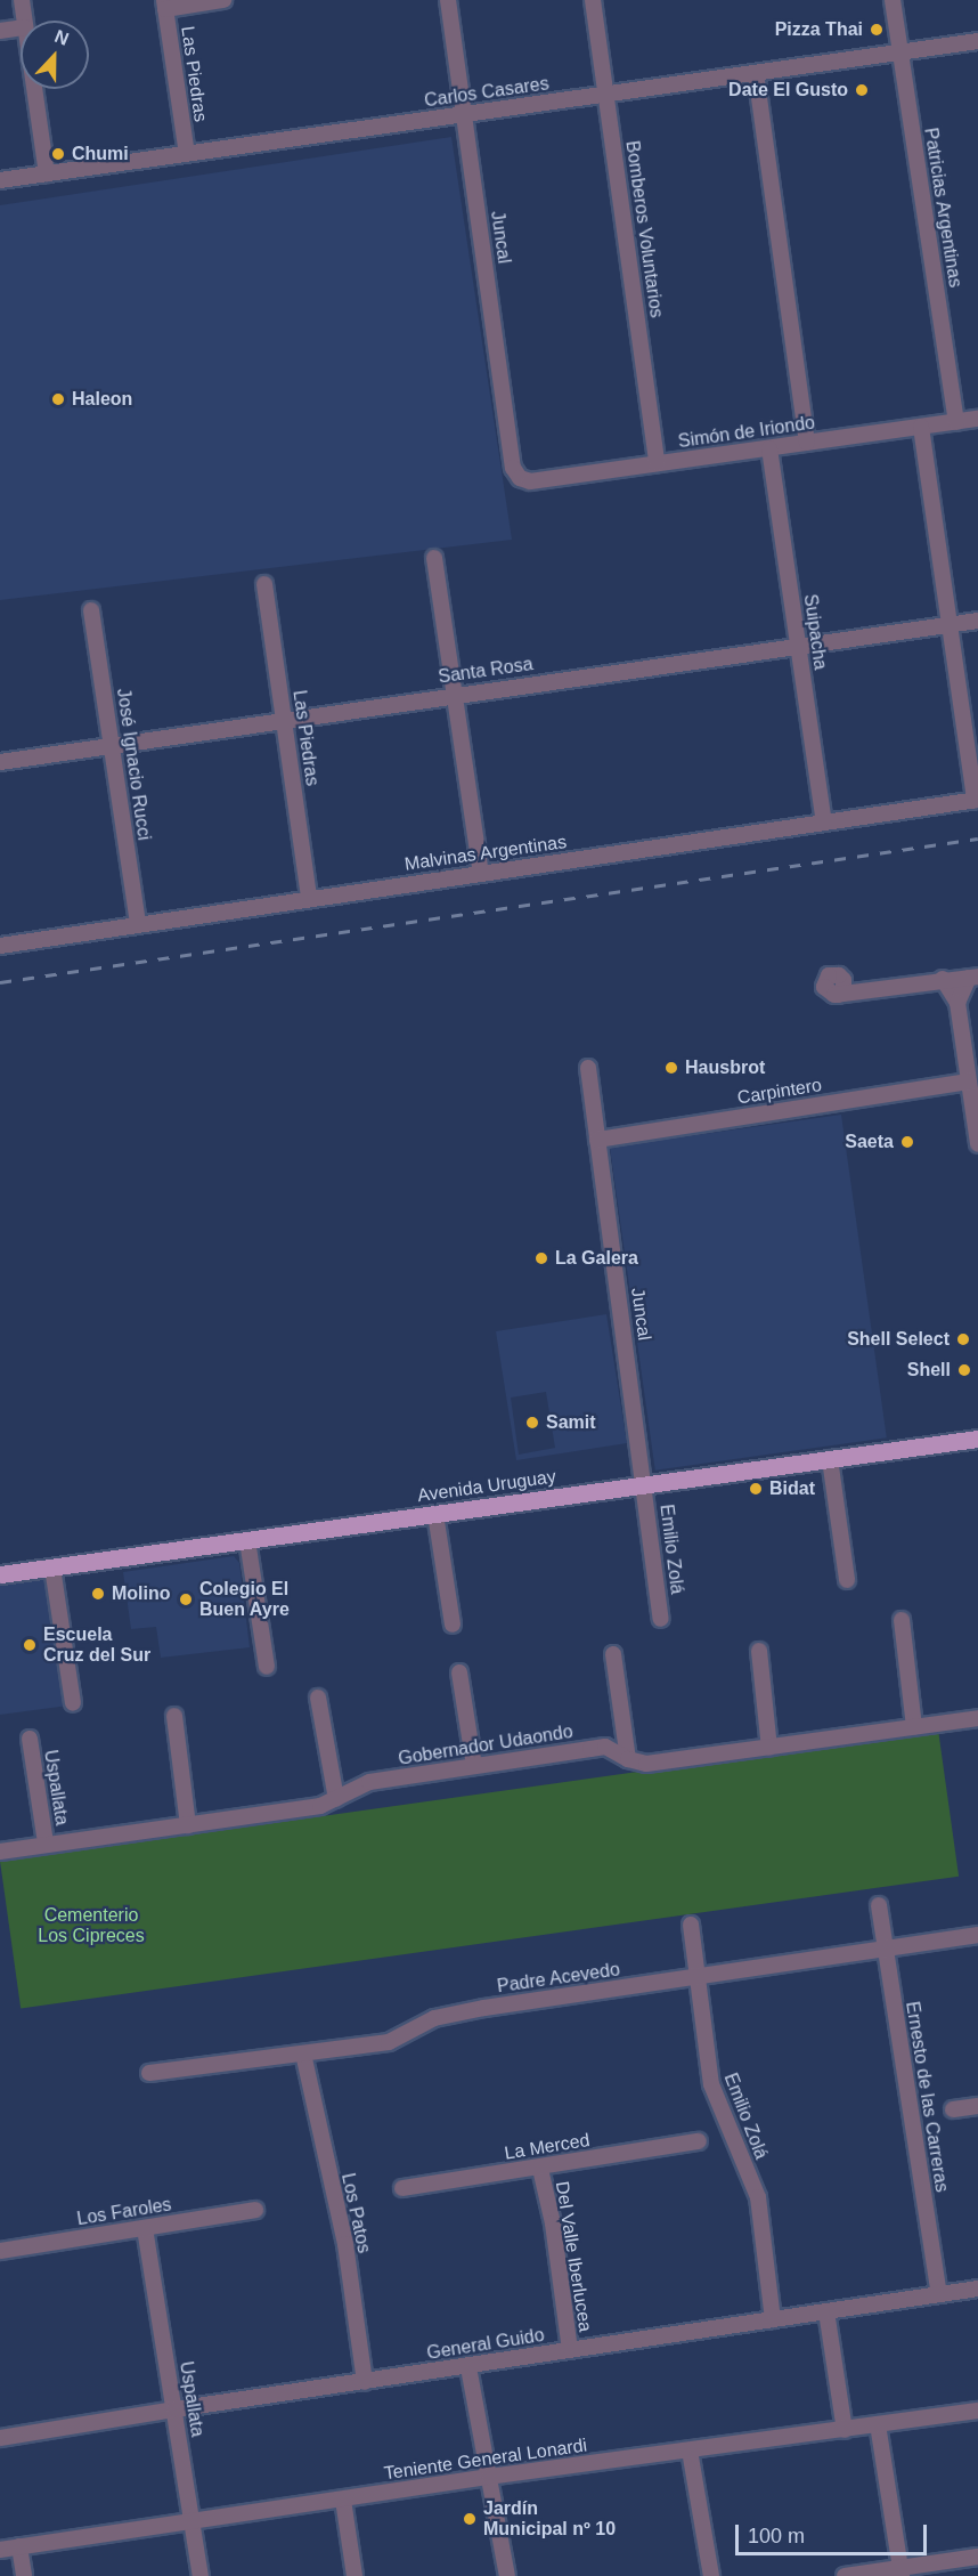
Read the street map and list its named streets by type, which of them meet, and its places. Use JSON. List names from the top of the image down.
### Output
{
  "streets": {
    "main road": ["Avenida Uruguay"],
    "street": [
      "Las Piedras",
      "Carlos Casares",
      "Patricias Argentinas",
      "Bomberos Voluntarios",
      "Juncal",
      "Simón de Iriondo",
      "Suipacha",
      "Santa Rosa",
      "José Ignacio Rucci",
      "Malvinas Argentinas",
      "Carpintero",
      "Emilio Zolá",
      "Gobernador Udaondo",
      "Uspallata",
      "Padre Acevedo",
      "Ernesto de las Carreras",
      "La Merced",
      "Los Faroles",
      "Los Patos",
      "Del Valle Iberlucea",
      "General Guido",
      "Teniente General Lonardi"
    ]
  },
  "crossings": [
    ["Las Piedras", "Carlos Casares"],
    ["Las Piedras", "Santa Rosa"],
    ["Las Piedras", "Malvinas Argentinas"],
    ["Carlos Casares", "Patricias Argentinas"],
    ["Carlos Casares", "Bomberos Voluntarios"],
    ["Carlos Casares", "Juncal"],
    ["Patricias Argentinas", "Simón de Iriondo"],
    ["Bomberos Voluntarios", "Simón de Iriondo"],
    ["Juncal", "Simón de Iriondo"],
    ["Juncal", "Carpintero"],
    ["Juncal", "Avenida Uruguay"],
    ["Juncal", "Emilio Zolá"],
    ["Simón de Iriondo", "Suipacha"],
    ["Suipacha", "Santa Rosa"],
    ["Suipacha", "Malvinas Argentinas"],
    ["Santa Rosa", "José Ignacio Rucci"],
    ["José Ignacio Rucci", "Malvinas Argentinas"],
    ["Avenida Uruguay", "Emilio Zolá"],
    ["Emilio Zolá", "Padre Acevedo"],
    ["Emilio Zolá", "General Guido"],
    ["Gobernador Udaondo", "Uspallata"],
    ["Uspallata", "Los Faroles"],
    ["Uspallata", "General Guido"],
    ["Uspallata", "Teniente General Lonardi"],
    ["Padre Acevedo", "Ernesto de las Carreras"],
    ["Padre Acevedo", "Los Patos"],
    ["Ernesto de las Carreras", "General Guido"],
    ["La Merced", "Del Valle Iberlucea"],
    ["Los Patos", "General Guido"],
    ["Del Valle Iberlucea", "General Guido"]
  ],
  "parks": ["Cementerio Los Cipreces"],
  "places": [
    "Pizza Thai",
    "Date El Gusto",
    "Chumi",
    "Haleon",
    "Hausbrot",
    "Saeta",
    "La Galera",
    "Shell Select",
    "Shell",
    "Samit",
    "Bidat",
    "Molino",
    "Colegio El Buen Ayre",
    "Escuela Cruz del Sur",
    "Jardín Municipal nº 10"
  ],
  "scale_bar": "100 m",
  "north": "top"
}
